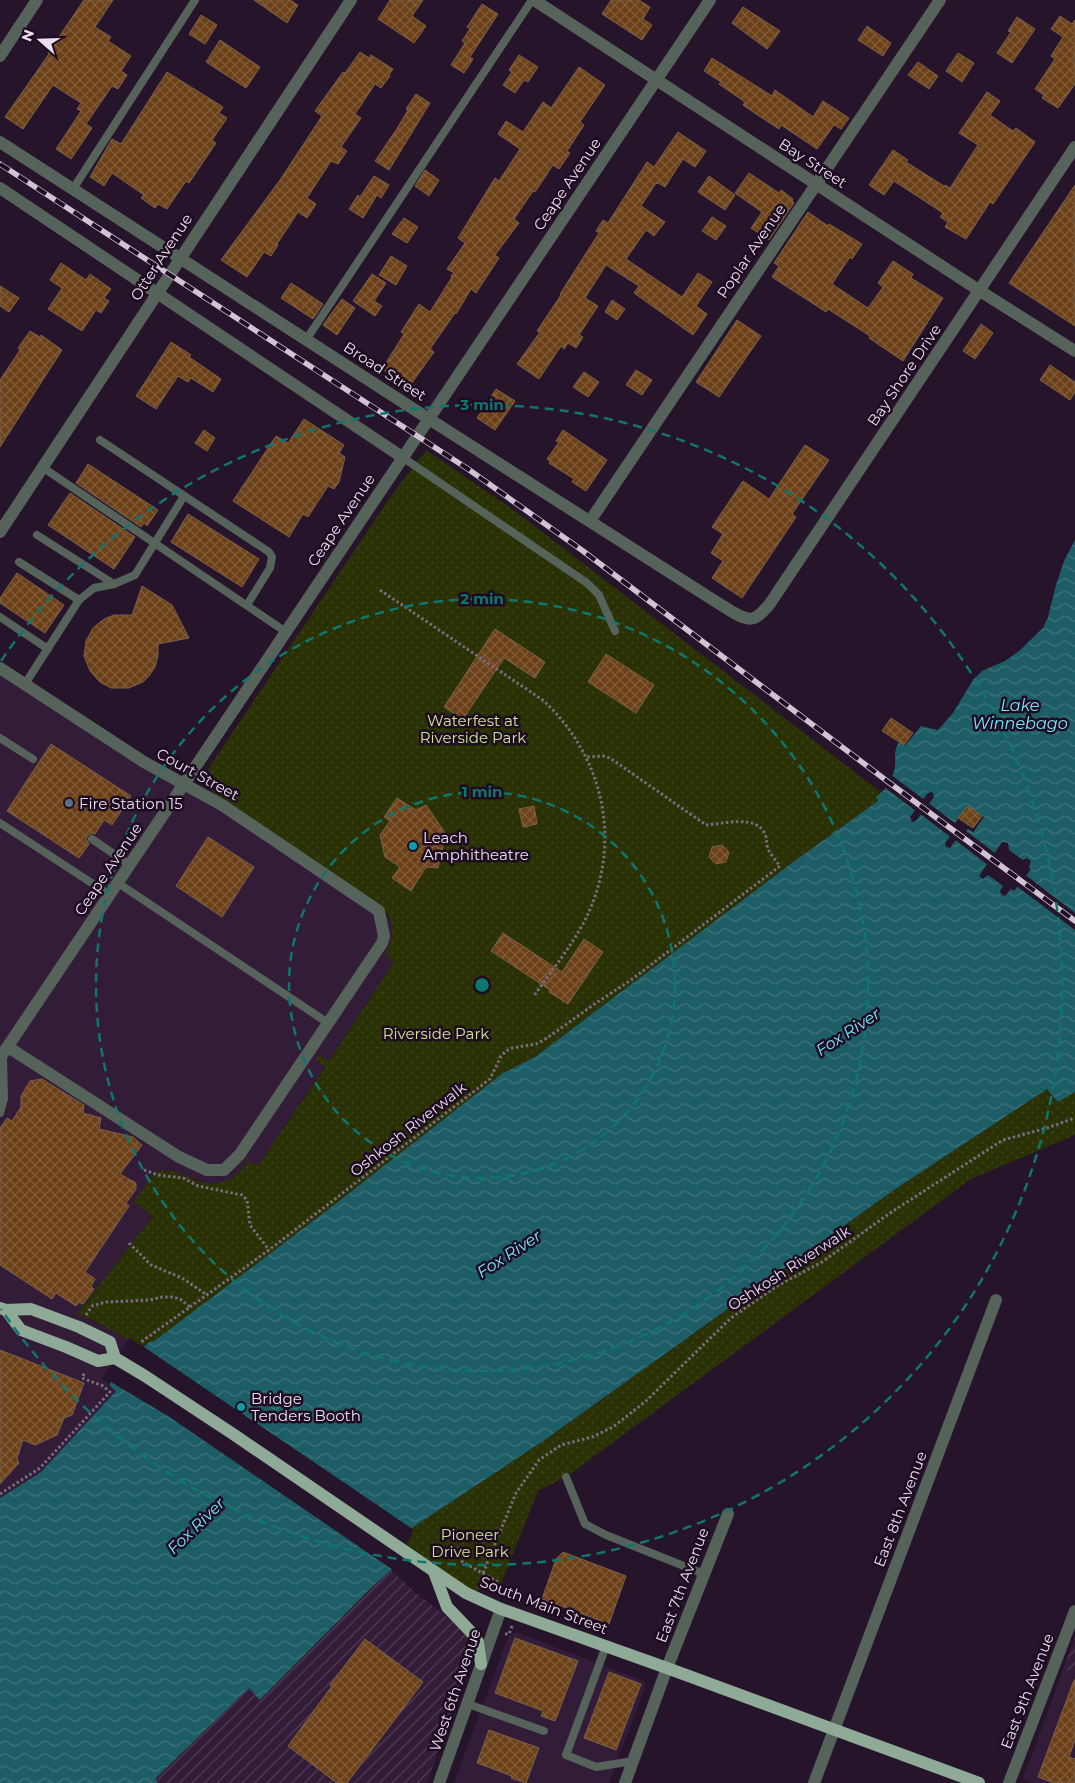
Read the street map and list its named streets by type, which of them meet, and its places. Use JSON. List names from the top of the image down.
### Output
{
  "streets": {
    "main road": ["South Main Street"],
    "street": [
      "Bay Street",
      "Ceape Avenue",
      "Poplar Avenue",
      "Otter Avenue",
      "Broad Street",
      "Bay Shore Drive",
      "Court Street",
      "East 8th Avenue",
      "East 7th Avenue",
      "West 6th Avenue",
      "East 9th Avenue"
    ],
    "path": ["Oshkosh Riverwalk"]
  },
  "crossings": [
    ["Bay Street", "Ceape Avenue"],
    ["Bay Street", "Poplar Avenue"],
    ["Bay Street", "Bay Shore Drive"],
    ["Ceape Avenue", "Broad Street"],
    ["Ceape Avenue", "Court Street"],
    ["Poplar Avenue", "Broad Street"],
    ["Otter Avenue", "Broad Street"],
    ["Broad Street", "Bay Shore Drive"],
    ["East 8th Avenue", "South Main Street"],
    ["East 7th Avenue", "South Main Street"],
    ["South Main Street", "West 6th Avenue"]
  ],
  "water": ["Lake Winnebago", "Fox River"],
  "parks": ["Waterfest at Riverside Park", "Riverside Park", "Pioneer Drive Park"],
  "places": ["Fire Station 15", "Leach Amphitheatre", "Bridge Tenders Booth"],
  "north": "left",
  "rings": ["3 min", "2 min", "1 min"]
}
